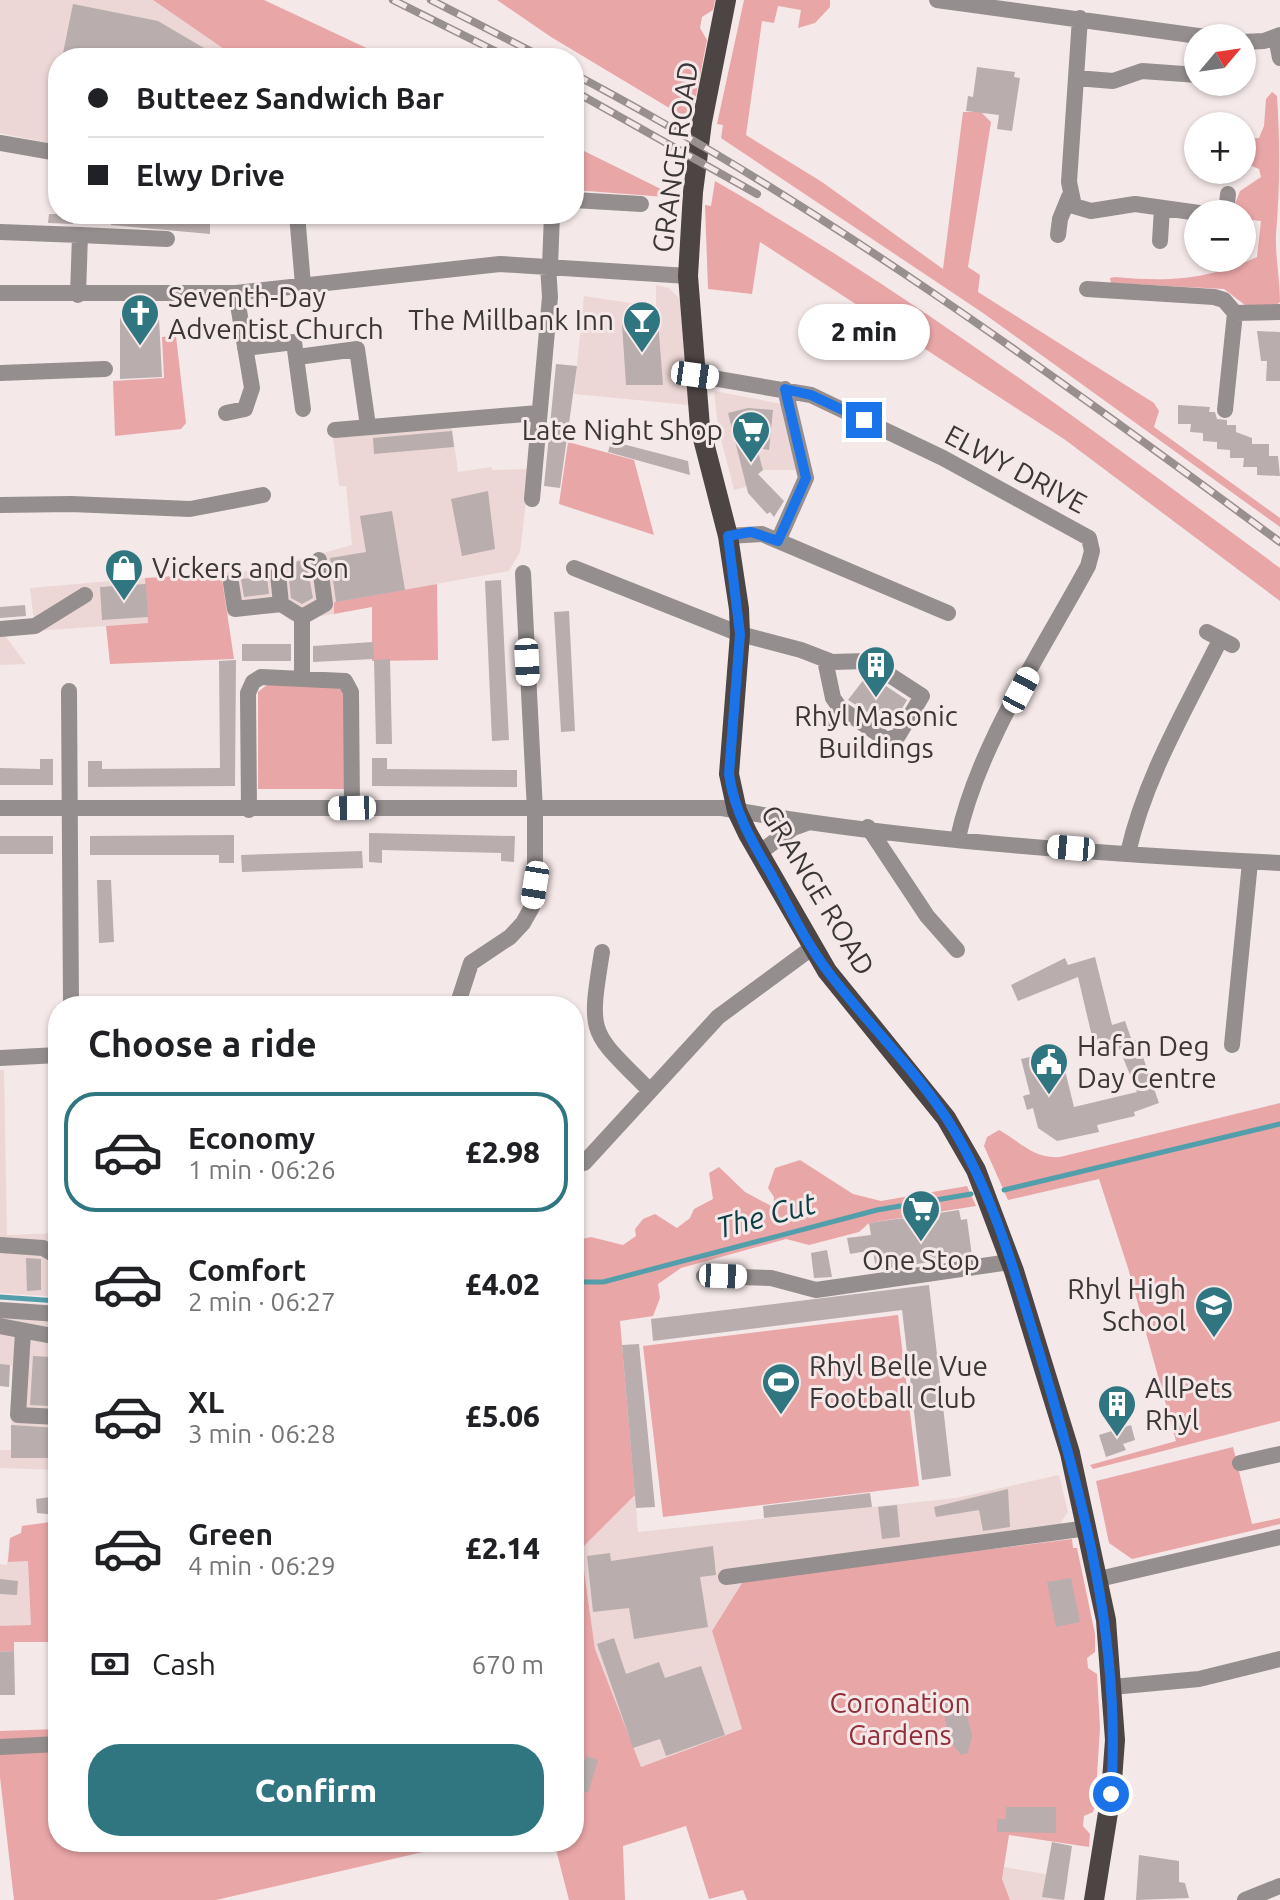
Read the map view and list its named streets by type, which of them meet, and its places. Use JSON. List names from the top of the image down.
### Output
{
  "streets": {
    "main road": ["GRANGE ROAD"],
    "street": ["ELWY DRIVE"]
  },
  "crossings": [
    ["GRANGE ROAD", "ELWY DRIVE"]
  ],
  "water": ["The Cut"],
  "parks": ["Coronation Gardens"],
  "places": {
    "church": ["Seventh-Day Adventist Church"],
    "bar": ["The Millbank Inn"],
    "supermarket": ["Late Night Shop", "One Stop"],
    "shop": ["Vickers and Son"],
    "building": ["Rhyl Masonic Buildings", "AllPets Rhyl"],
    "public building": ["Hafan Deg Day Centre"],
    "school or university": ["Rhyl High School"],
    "sports": ["Rhyl Belle Vue Football Club"]
  },
  "north": "top right",
  "page": {
    "map_buttons": ["+", "−"],
    "banner": ["Butteez Sandwich Bar", "Elwy Drive"],
    "bubble": "2 min",
    "heading": "Choose a ride",
    "list": [
      {
        "name": "Economy",
        "note": "1 min · 06:26",
        "value": "£2.98"
      },
      {
        "name": "Comfort",
        "note": "2 min · 06:27",
        "value": "£4.02"
      },
      {
        "name": "XL",
        "note": "3 min · 06:28",
        "value": "£5.06"
      },
      {
        "name": "Green",
        "note": "4 min · 06:29",
        "value": "£2.14"
      }
    ],
    "pay": ["Cash", "670 m"],
    "buttons": "Confirm"
  }
}
